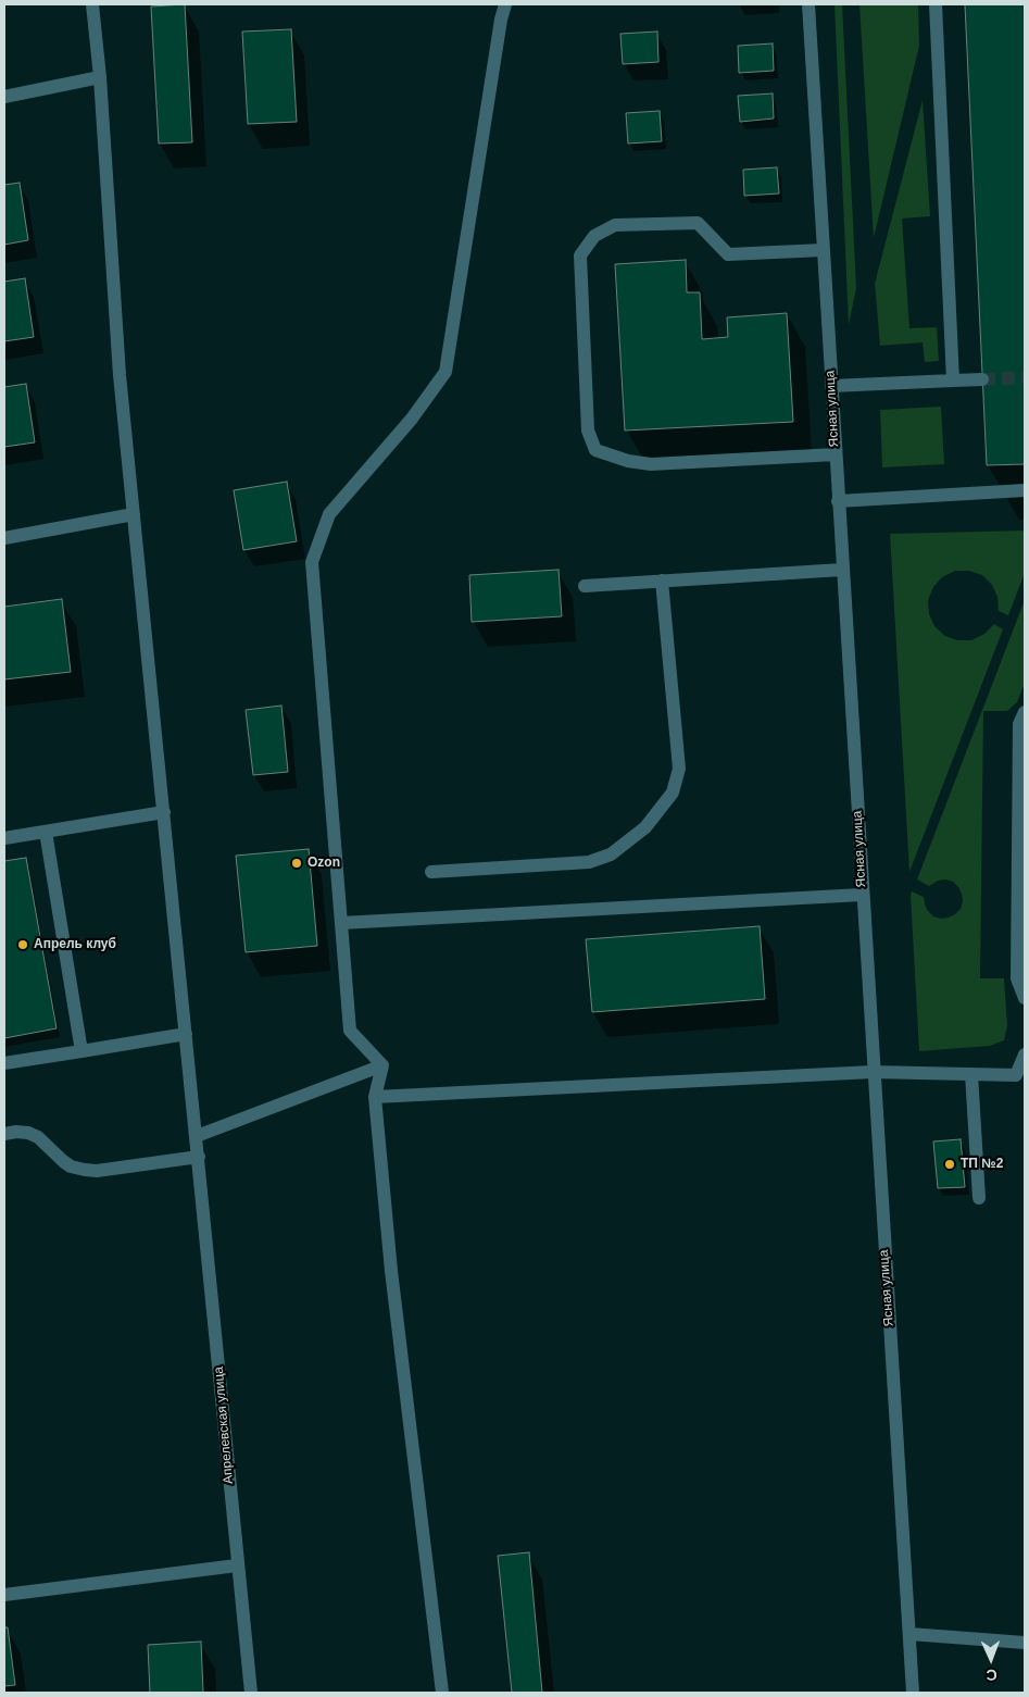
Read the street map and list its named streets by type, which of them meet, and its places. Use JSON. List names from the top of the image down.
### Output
{
  "streets": {
    "street": ["Ясная улица", "Апрелевская улица"]
  },
  "places": ["Ozon", "Апрель клуб", "ТП №2"],
  "north": "bottom"
}
